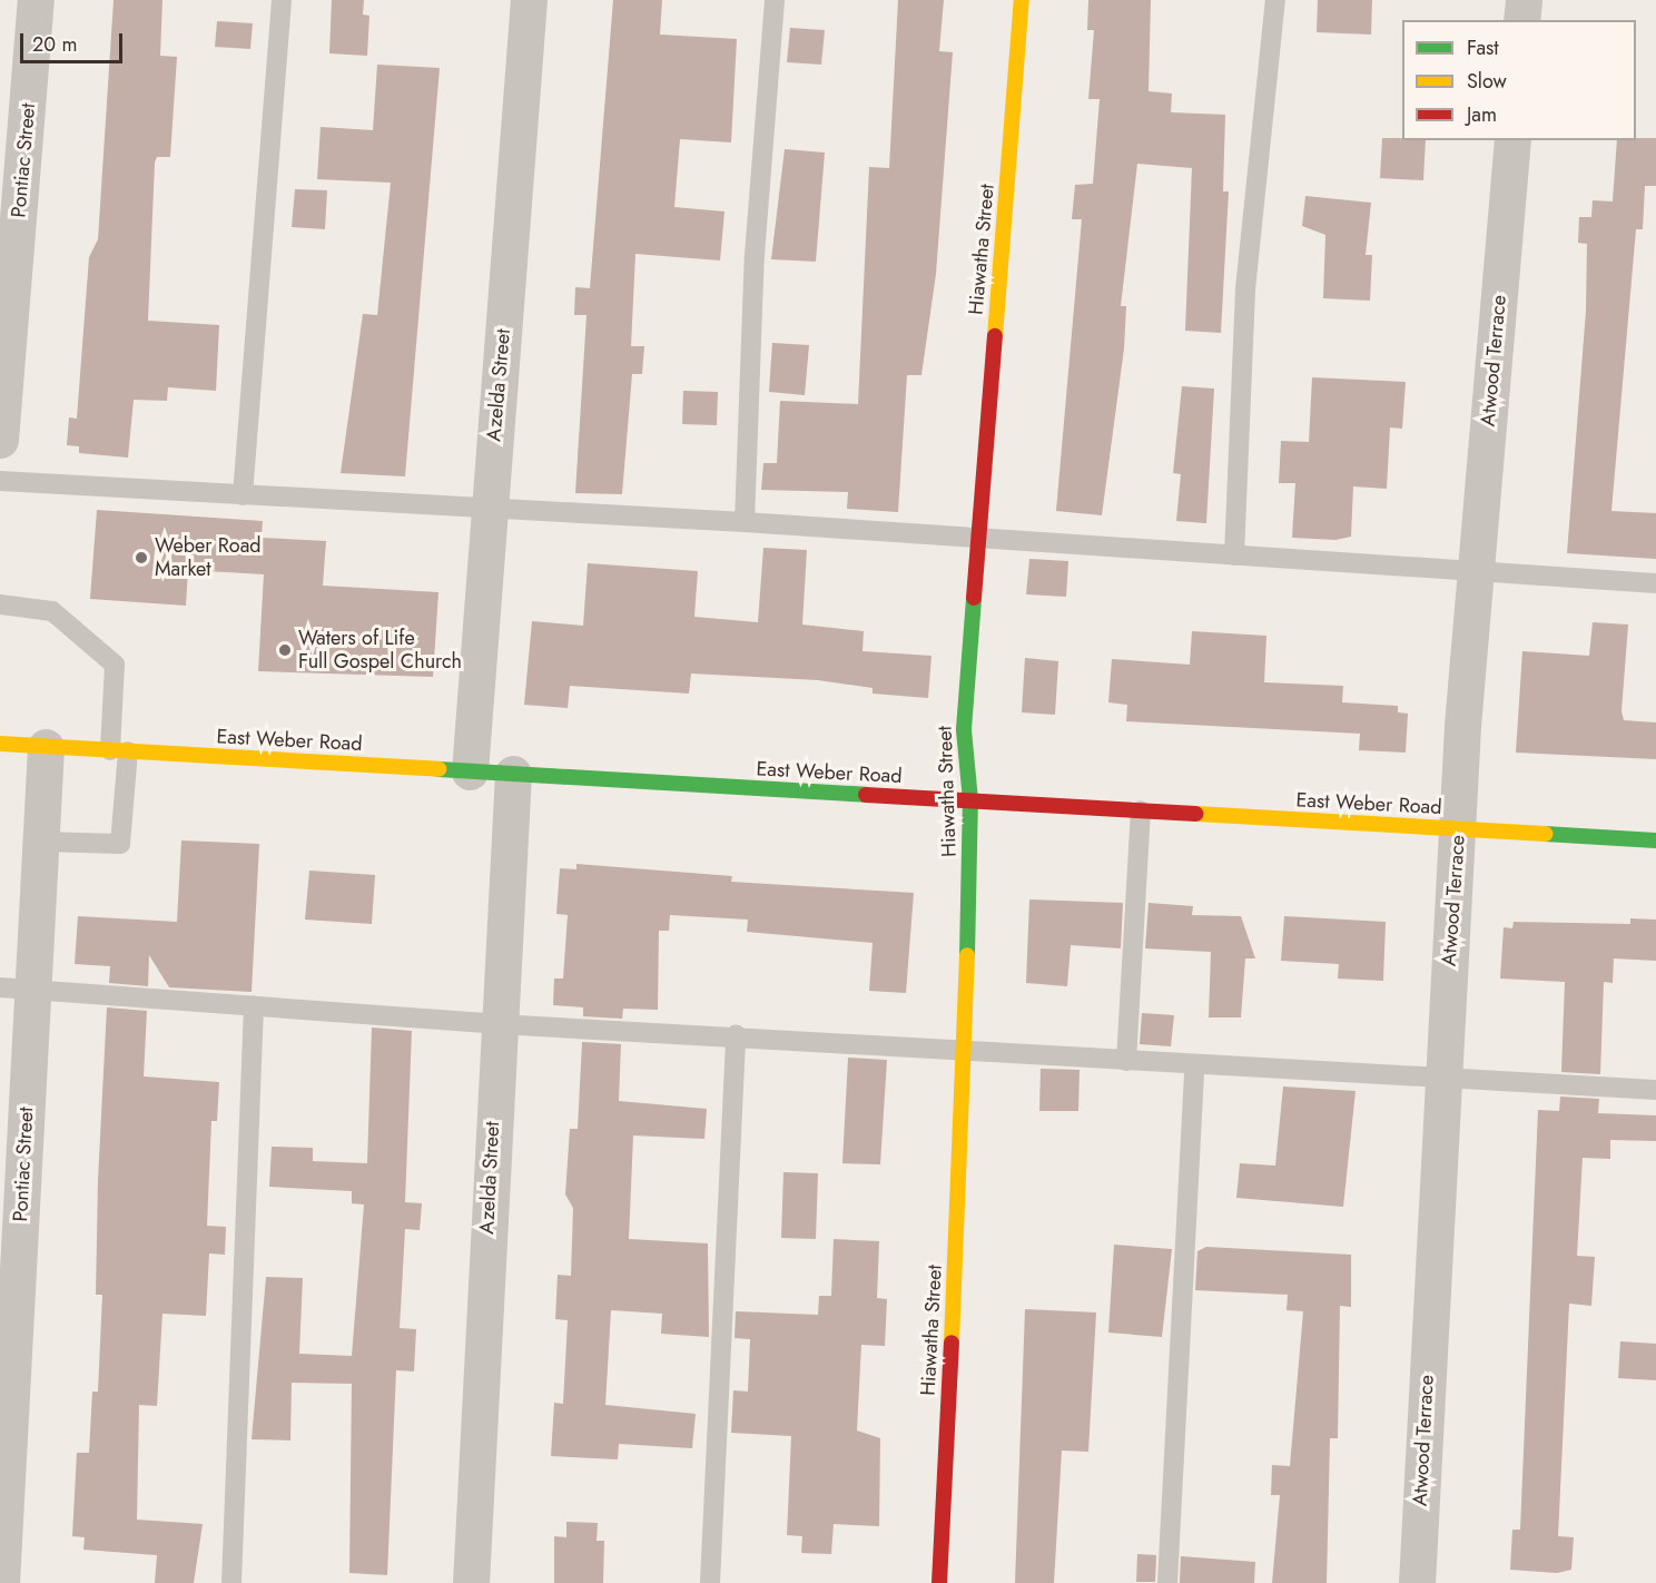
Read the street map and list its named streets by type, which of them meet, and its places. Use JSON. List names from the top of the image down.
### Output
{
  "streets": {
    "street": [
      "Pontiac Street",
      "Hiawatha Street",
      "Atwood Terrace",
      "Azelda Street",
      "East Weber Road"
    ]
  },
  "crossings": [
    ["Pontiac Street", "East Weber Road"],
    ["Hiawatha Street", "East Weber Road"],
    ["Atwood Terrace", "East Weber Road"],
    ["Azelda Street", "East Weber Road"]
  ],
  "places": ["Weber Road Market", "Waters of Life Full Gospel Church"],
  "legend": ["Fast", "Slow", "Jam"],
  "scale_bar": "20 m"
}
